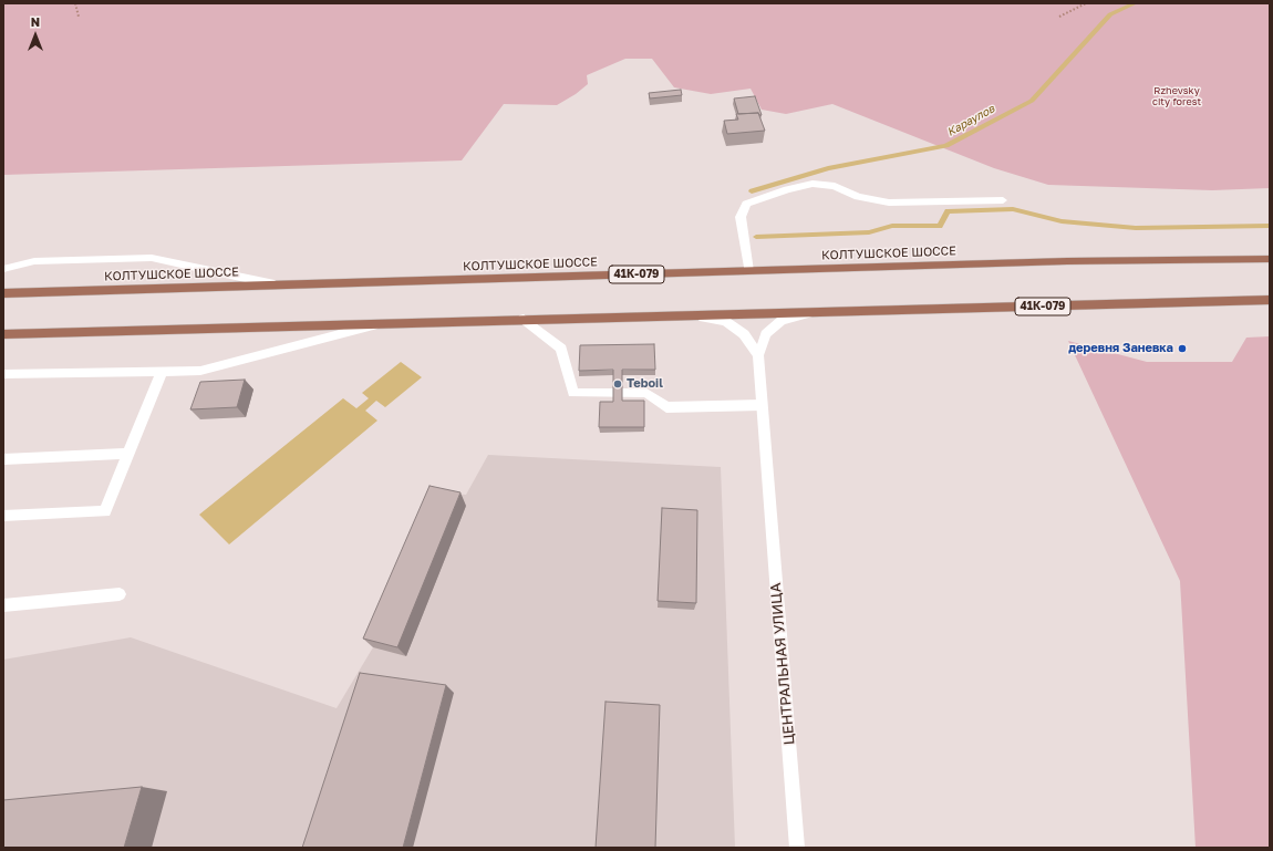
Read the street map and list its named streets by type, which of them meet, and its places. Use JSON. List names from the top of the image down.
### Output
{
  "streets": {
    "main road": ["КОЛТУШСКОЕ ШОССЕ", "41К-079"],
    "street": ["ЦЕНТРАЛЬНАЯ УЛИЦА"]
  },
  "water": ["Караулов"],
  "parks": ["Rzhevsky city forest"],
  "places": ["деревня Заневка", "Teboil"],
  "north": "top"
}
